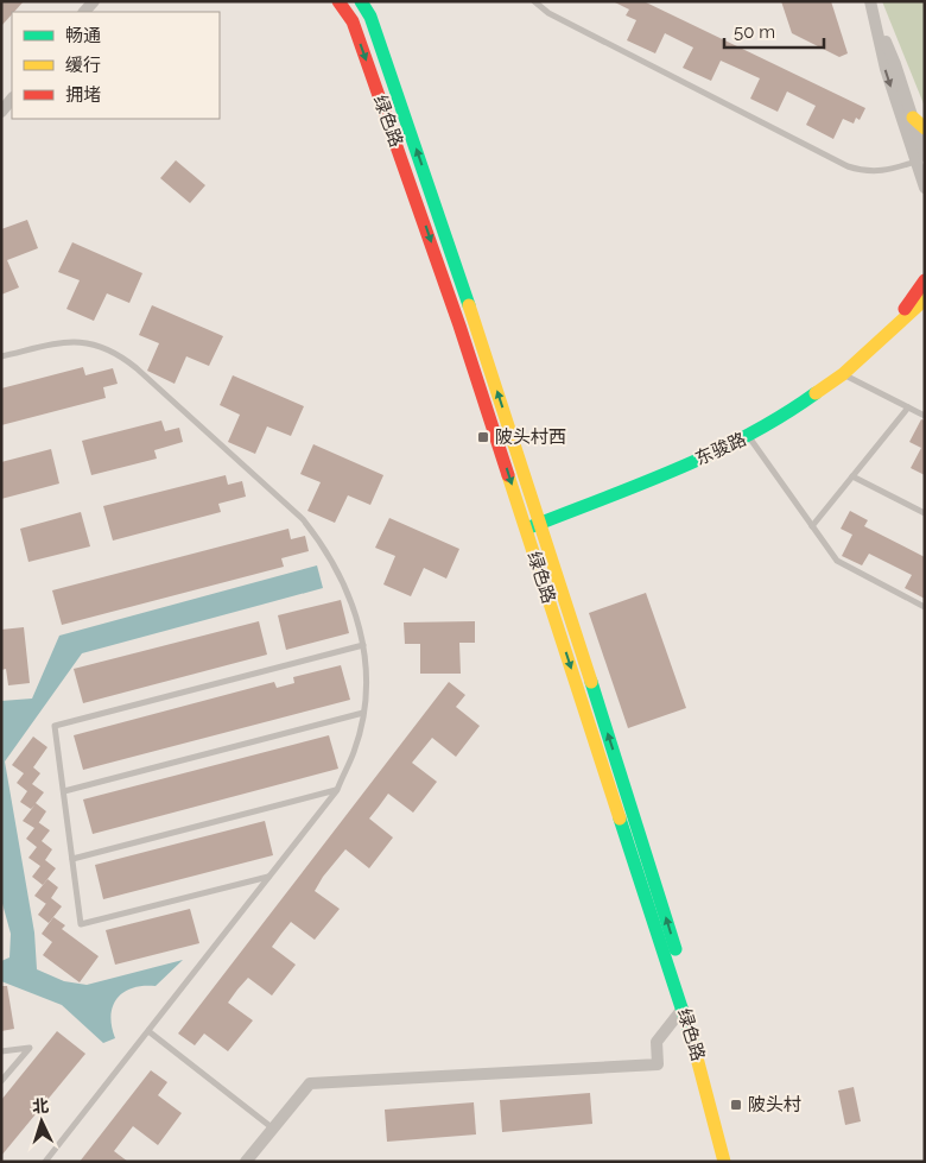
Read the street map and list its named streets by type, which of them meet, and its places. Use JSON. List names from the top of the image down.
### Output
{
  "streets": {
    "main road": ["绿色路", "东骏路"]
  },
  "crossings": [
    ["绿色路", "东骏路"]
  ],
  "places": {
    "transit": ["陂头村西", "陂头村"]
  },
  "legend": ["畅通", "缓行", "拥堵"],
  "scale_bar": "50 m",
  "north": "top"
}
